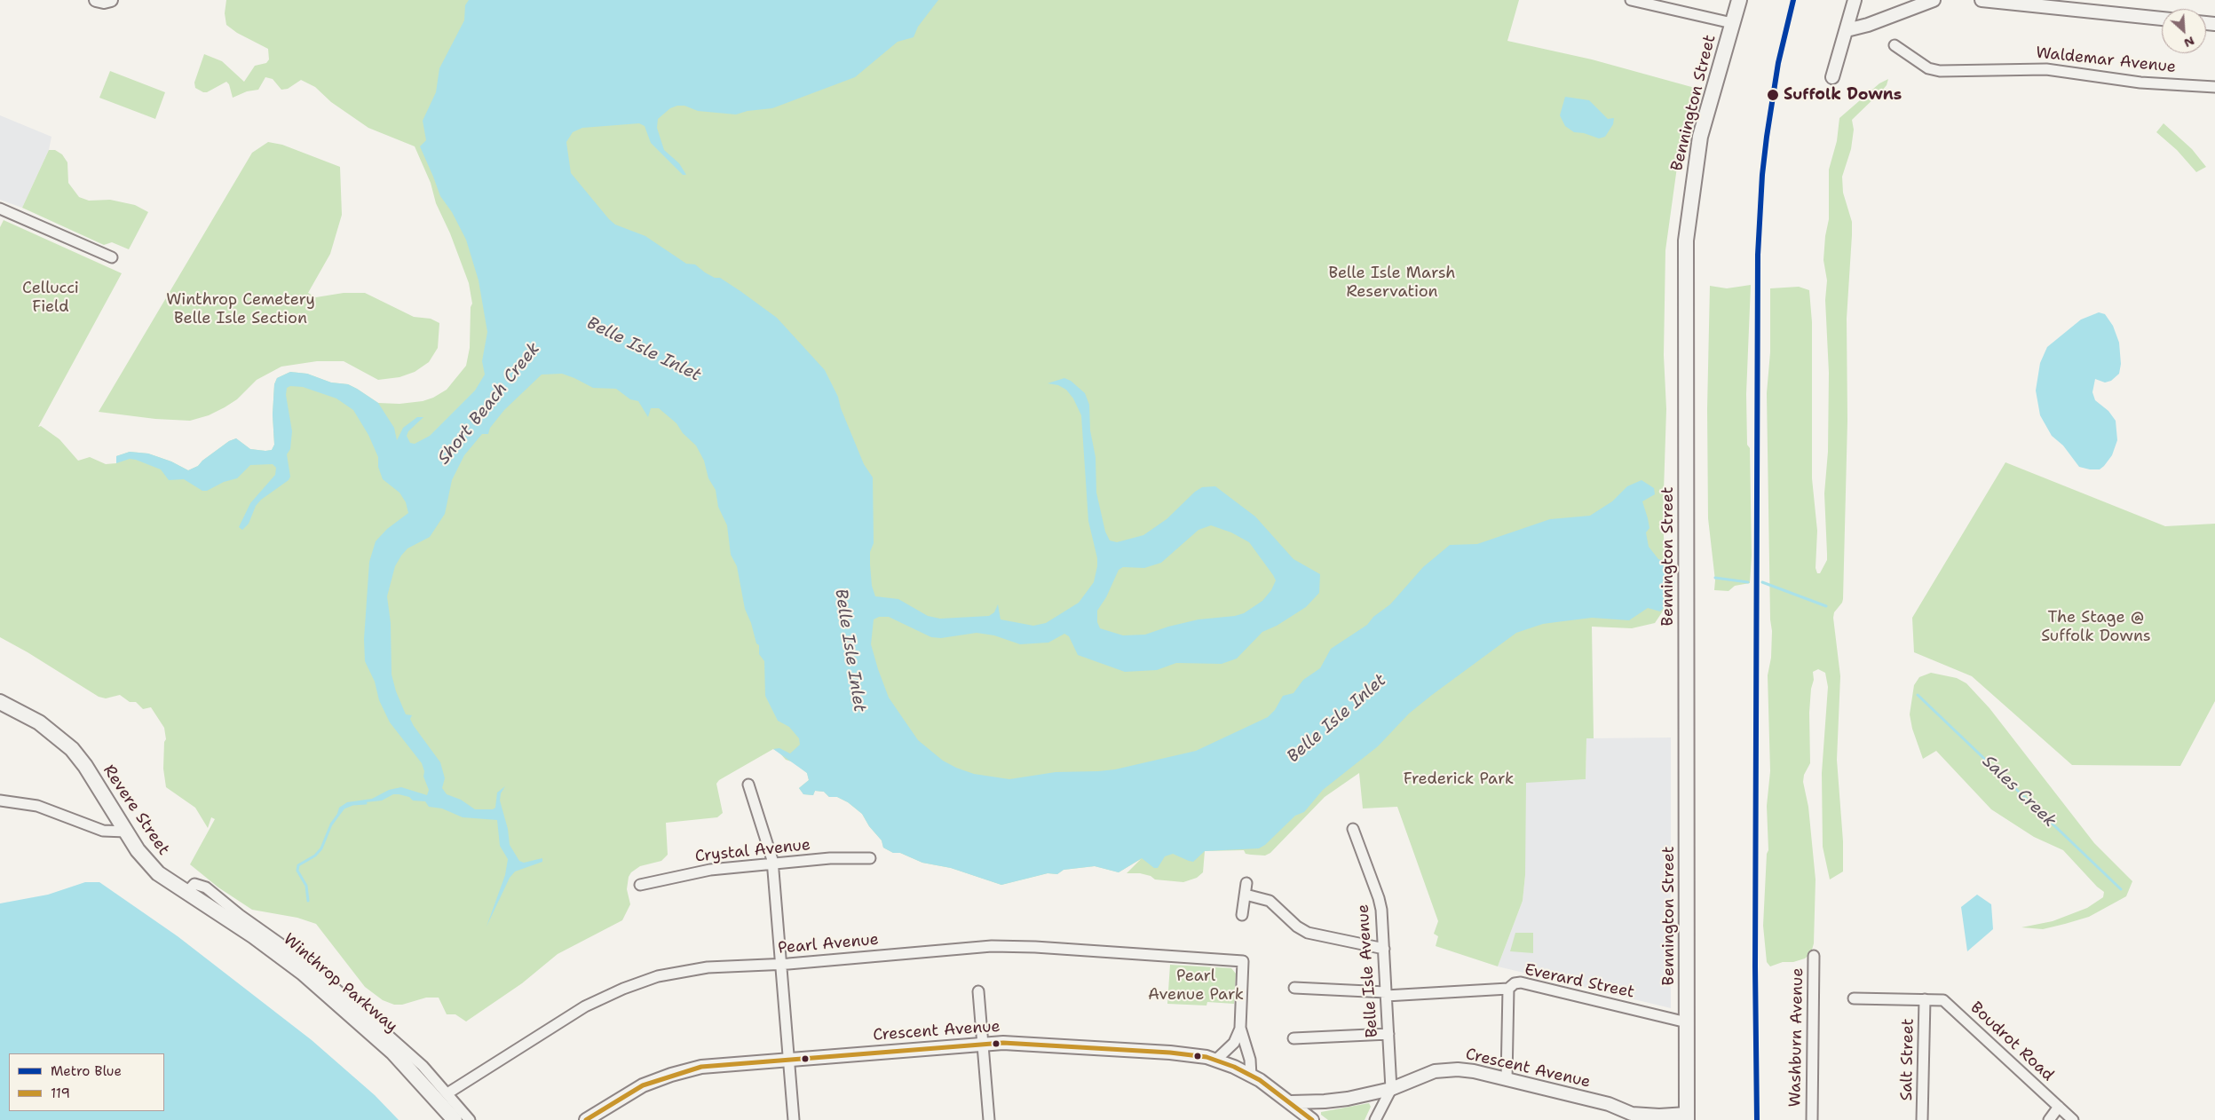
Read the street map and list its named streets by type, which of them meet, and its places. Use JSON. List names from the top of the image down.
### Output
{
  "streets": {
    "main road": ["Bennington Street", "Revere Street", "Winthrop Parkway"],
    "street": [
      "Waldemar Avenue",
      "Crystal Avenue",
      "Pearl Avenue",
      "Belle Isle Avenue",
      "Everard Street",
      "Crescent Avenue",
      "Washburn Avenue",
      "Boudrot Road",
      "Salt Street"
    ]
  },
  "crossings": [
    ["Bennington Street", "Everard Street"],
    ["Bennington Street", "Crescent Avenue"],
    ["Revere Street", "Winthrop Parkway"],
    ["Belle Isle Avenue", "Everard Street"],
    ["Belle Isle Avenue", "Crescent Avenue"],
    ["Boudrot Road", "Salt Street"]
  ],
  "water": ["Belle Isle Inlet", "Short Beach Creek", "Sales Creek"],
  "parks": [
    "Belle Isle Marsh Reservation",
    "Cellucci Field",
    "Winthrop Cemetery Belle Isle Section",
    "The Stage @ Suffolk Downs",
    "Frederick Park",
    "Pearl Avenue Park"
  ],
  "places": ["Suffolk Downs"],
  "lines": ["metro line Blue", "transit line 119"],
  "legend": ["Metro Blue", "119"],
  "north": "bottom right"
}
